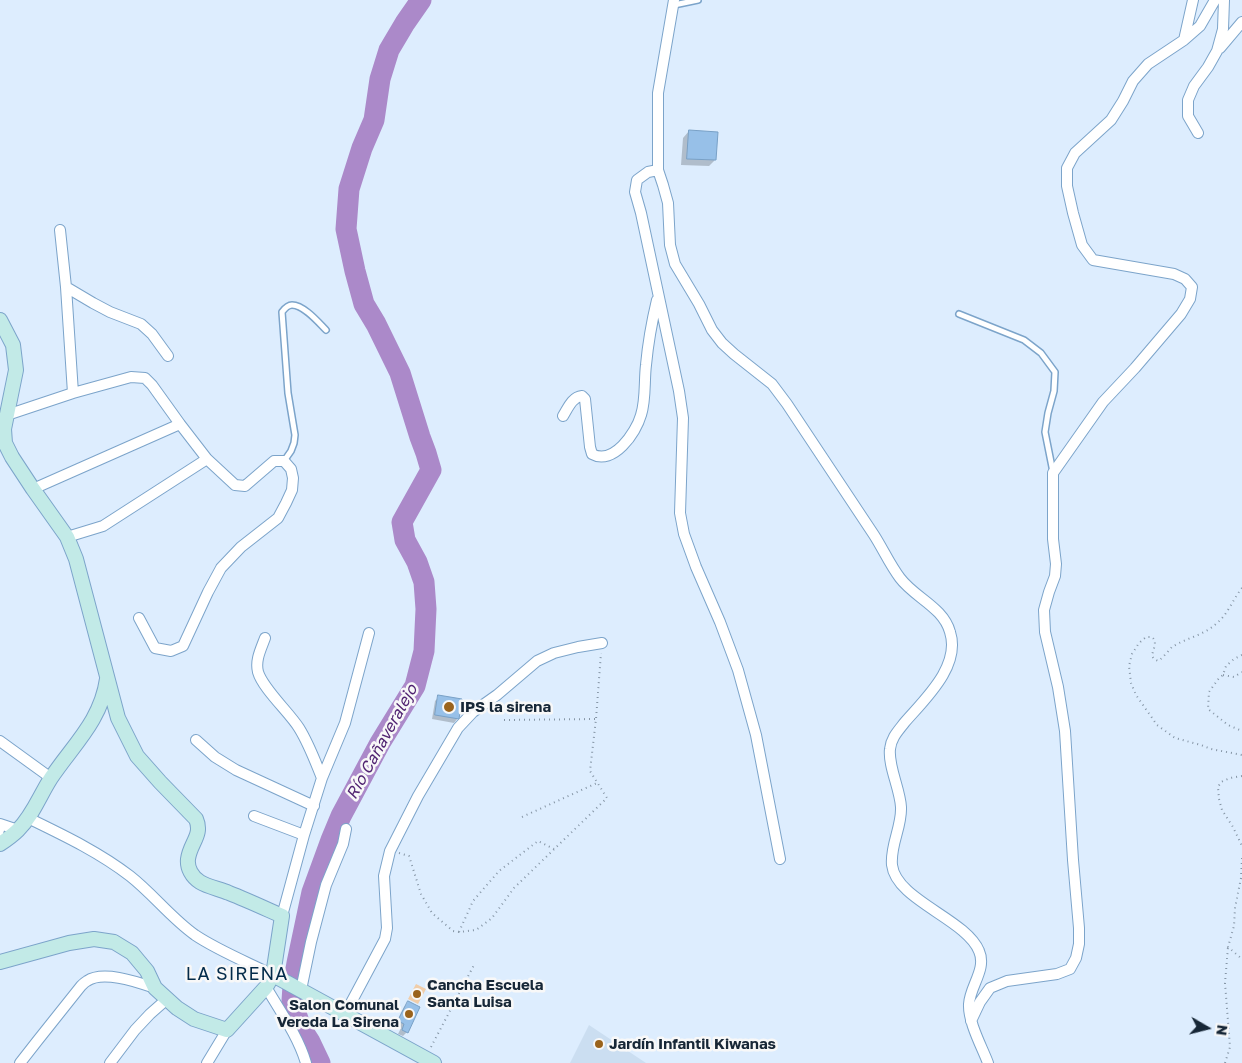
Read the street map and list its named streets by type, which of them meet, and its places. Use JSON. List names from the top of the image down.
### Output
{
  "districts": ["LA SIRENA"],
  "water": ["Río Cañaveralejo"],
  "places": [
    "IPS la sirena",
    "Cancha Escuela Santa Luisa",
    "Salon Comunal Vereda La Sirena",
    "Jardín Infantil Kiwanas"
  ],
  "north": "right"
}
